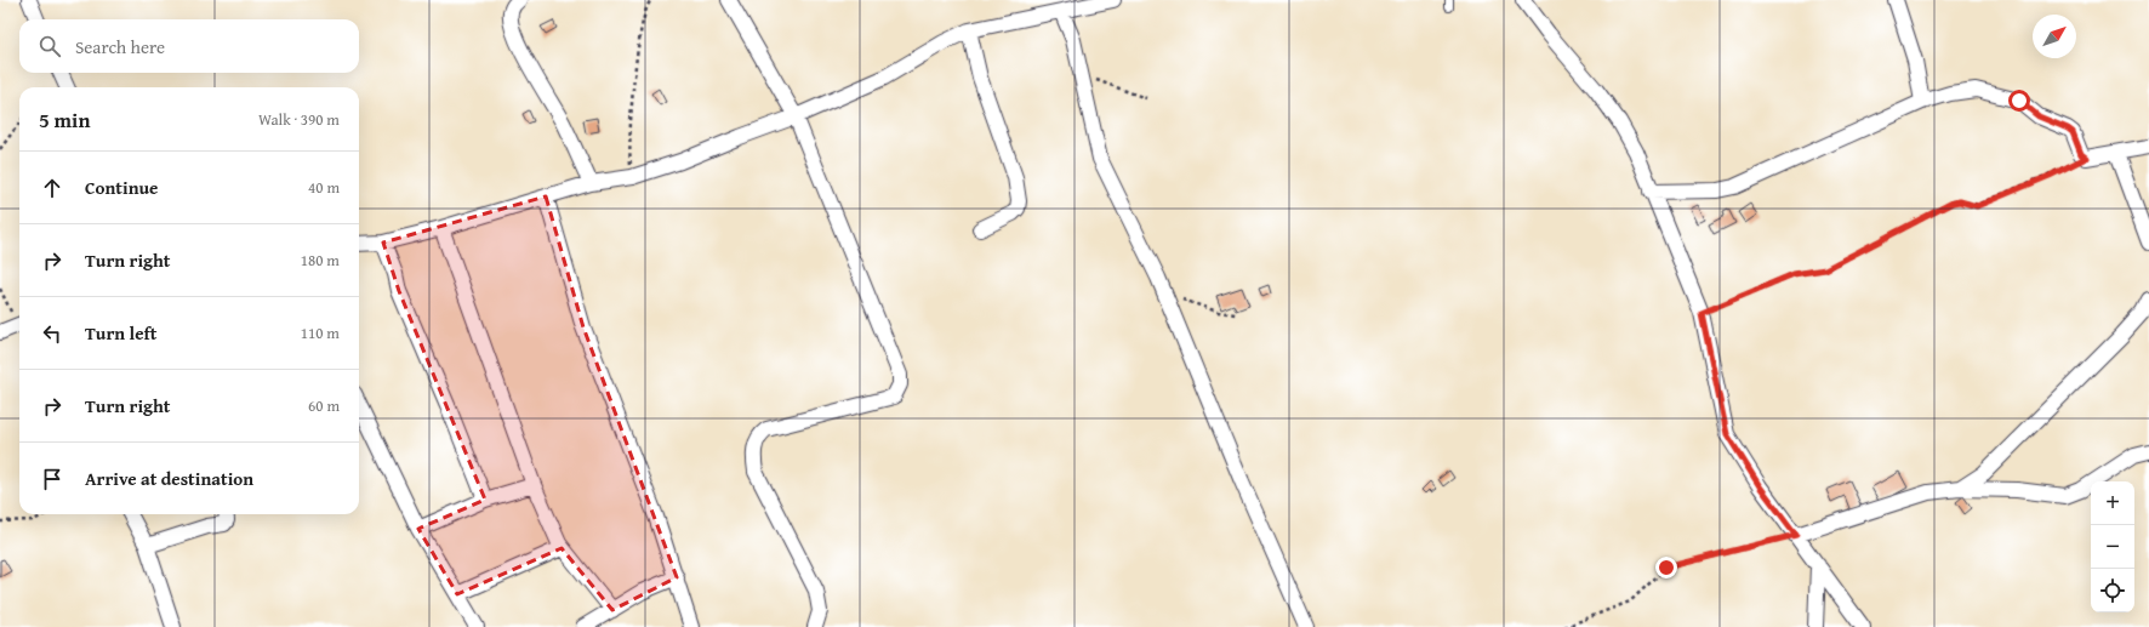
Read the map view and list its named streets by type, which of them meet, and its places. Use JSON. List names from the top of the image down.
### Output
{
  "north": "top right",
  "page": {
    "search": "Search here",
    "heading": ["5 min", "Walk · 390 m"],
    "list": [
      ["Continue", "40 m"],
      ["Turn right", "180 m"],
      ["Turn left", "110 m"],
      ["Turn right", "60 m"],
      "Arrive at destination"
    ],
    "map_buttons": ["+", "−"]
  }
}
